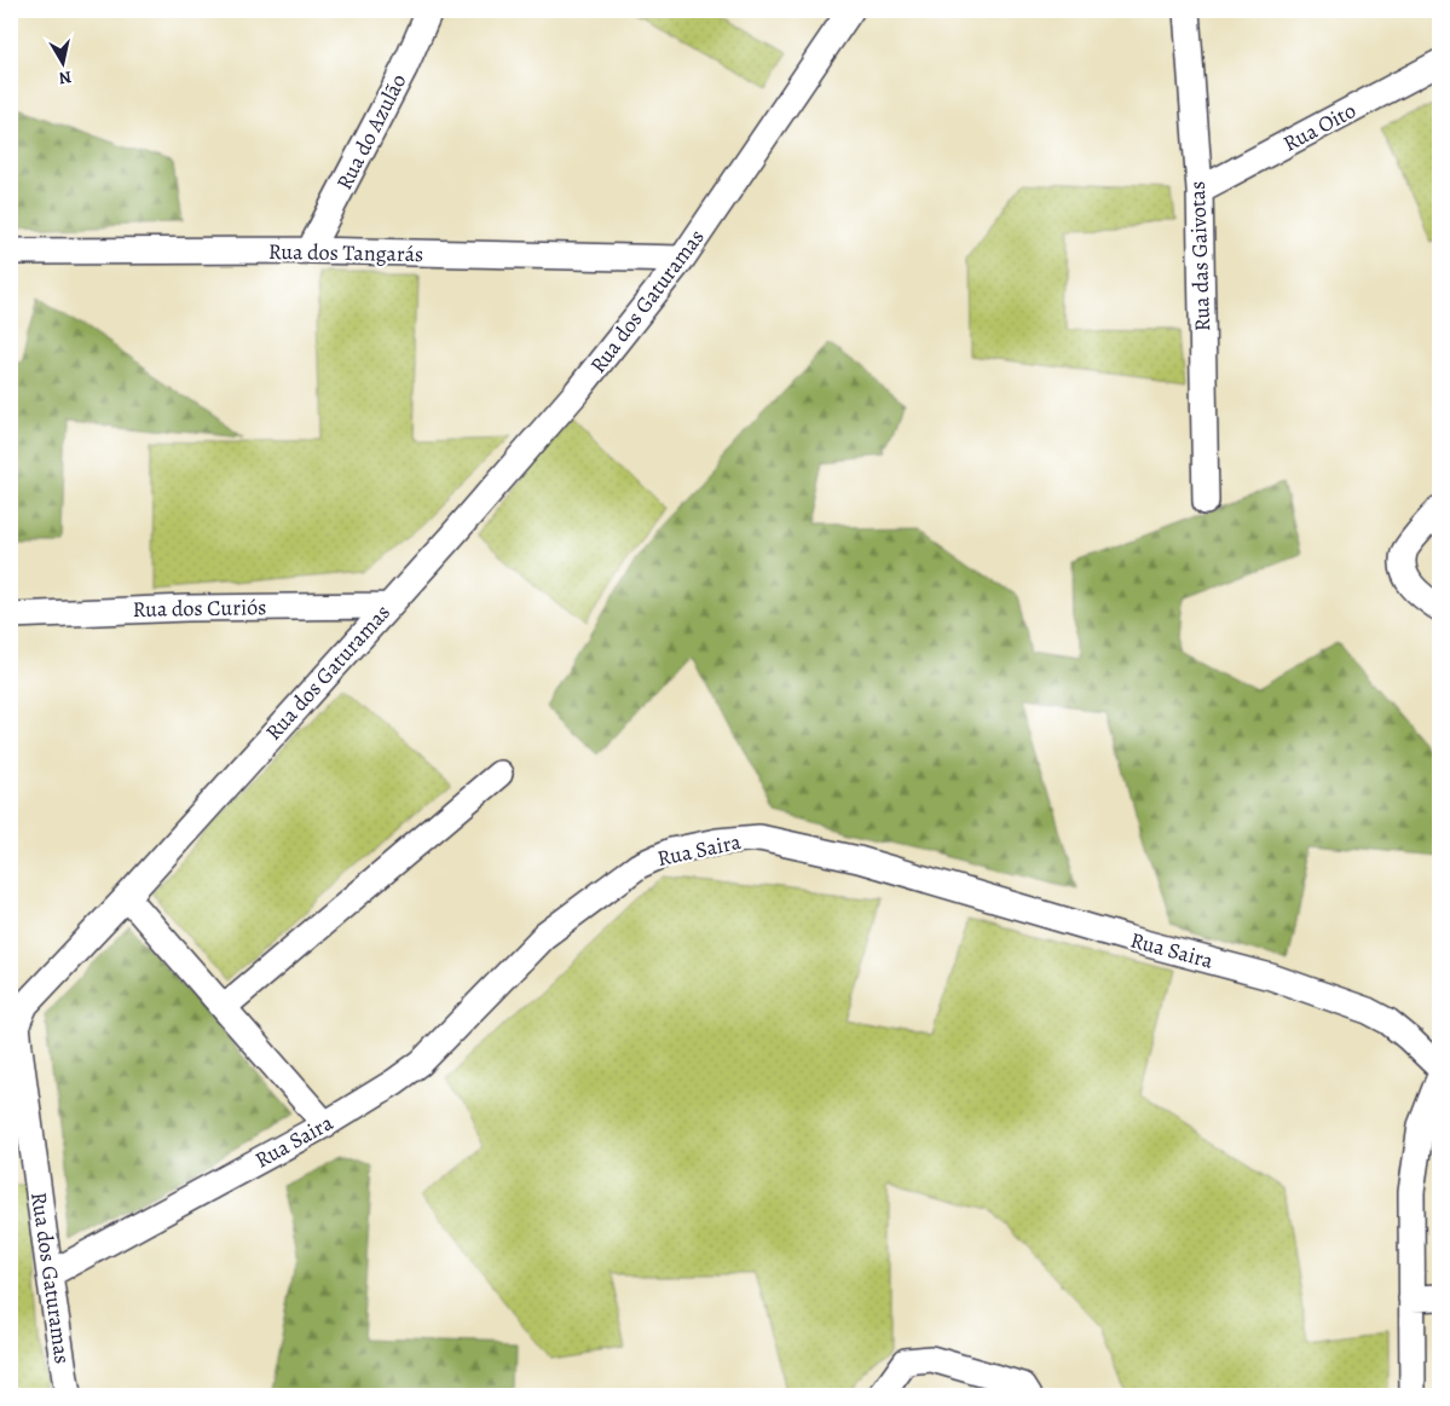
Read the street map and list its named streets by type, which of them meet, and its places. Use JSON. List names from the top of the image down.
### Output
{
  "streets": {
    "street": [
      "Rua Oito",
      "Rua do Azulão",
      "Rua dos Tangarás",
      "Rua das Gaivotas",
      "Rua dos Gaturamas",
      "Rua dos Curiós",
      "Rua Saira"
    ]
  },
  "crossings": [
    ["Rua Oito", "Rua das Gaivotas"],
    ["Rua do Azulão", "Rua dos Tangarás"],
    ["Rua dos Tangarás", "Rua dos Gaturamas"],
    ["Rua dos Gaturamas", "Rua dos Curiós"],
    ["Rua dos Gaturamas", "Rua Saira"]
  ],
  "north": "bottom"
}
